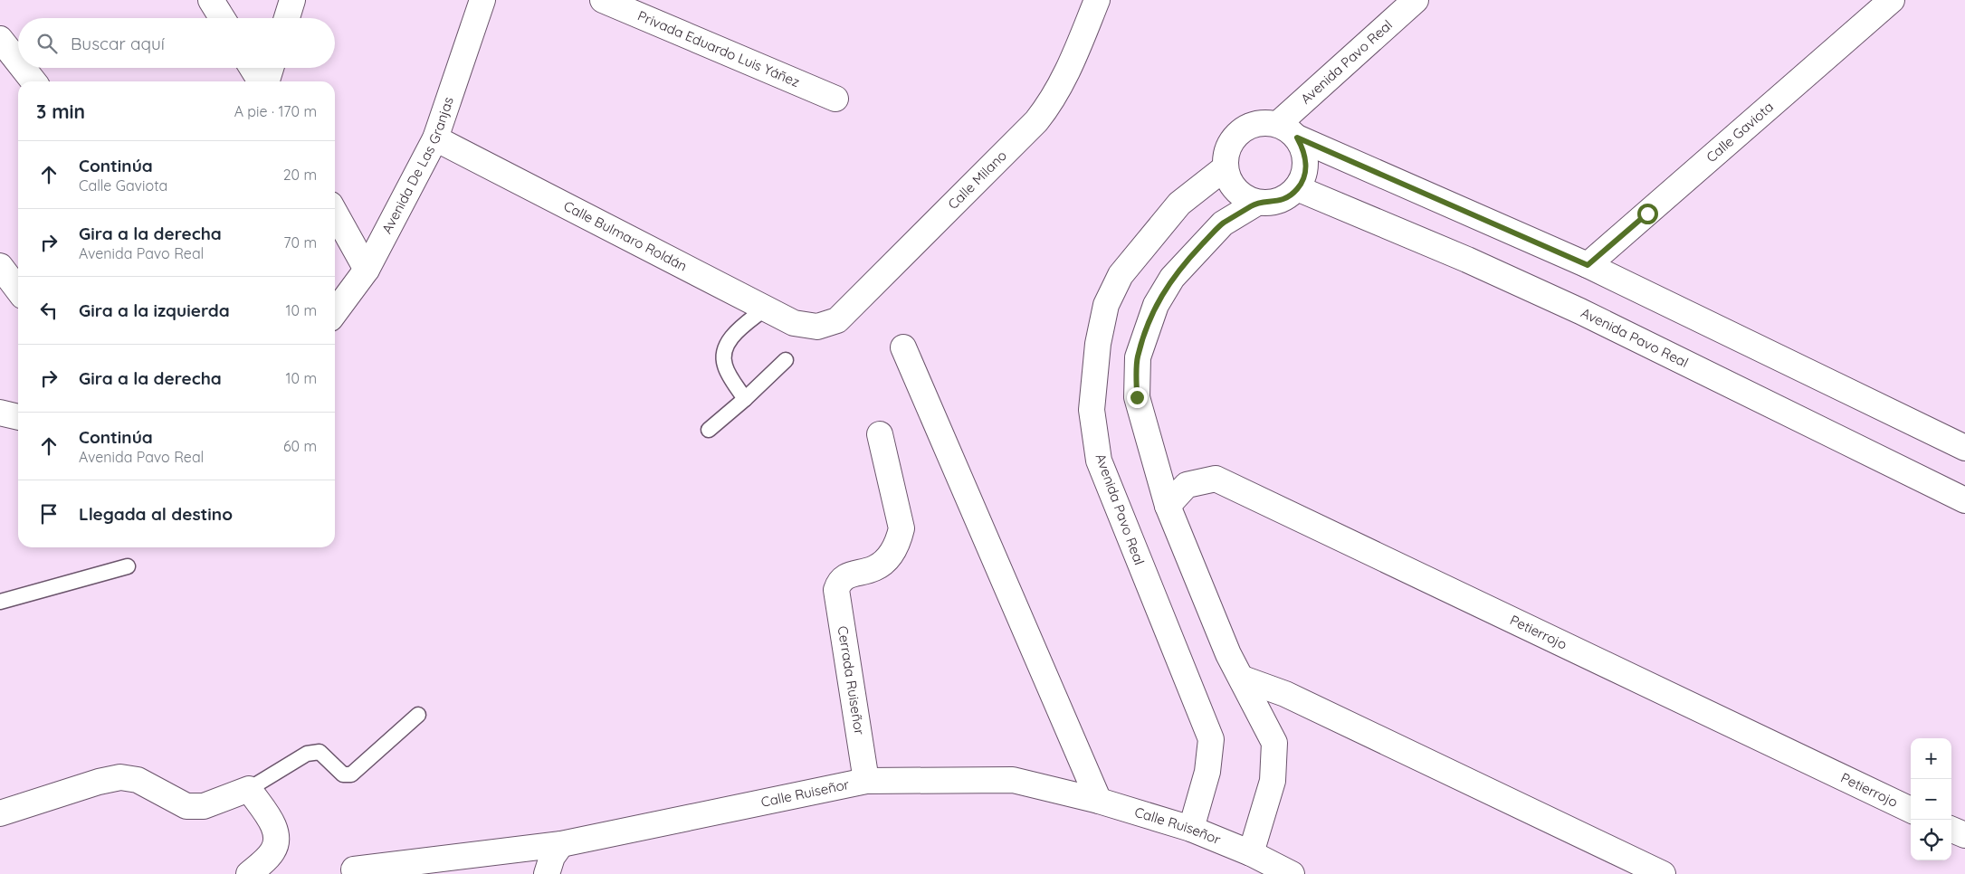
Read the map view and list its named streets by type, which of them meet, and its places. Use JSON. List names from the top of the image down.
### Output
{
  "streets": {
    "street": [
      "Privada Eduardo Luis Yáñez",
      "Avenida Pavo Real",
      "Calle Gaviota",
      "Avenida De Las Granjas",
      "Calle Milano",
      "Calle Bulmaro Roldán",
      "Petierrojo",
      "Cerrada Ruiseñor",
      "Calle Ruiseñor"
    ]
  },
  "crossings": [
    ["Avenida Pavo Real", "Calle Ruiseñor"],
    ["Avenida De Las Granjas", "Calle Bulmaro Roldán"],
    ["Calle Milano", "Calle Bulmaro Roldán"],
    ["Cerrada Ruiseñor", "Calle Ruiseñor"]
  ],
  "page": {
    "search": "Buscar aquí",
    "heading": ["3 min", "A pie · 170 m"],
    "list": [
      ["Continúa", "Calle Gaviota", "20 m"],
      ["Gira a la derecha", "Avenida Pavo Real", "70 m"],
      ["Gira a la izquierda", "10 m"],
      ["Gira a la derecha", "10 m"],
      ["Continúa", "Avenida Pavo Real", "60 m"],
      "Llegada al destino"
    ],
    "map_buttons": ["+", "−"]
  }
}
